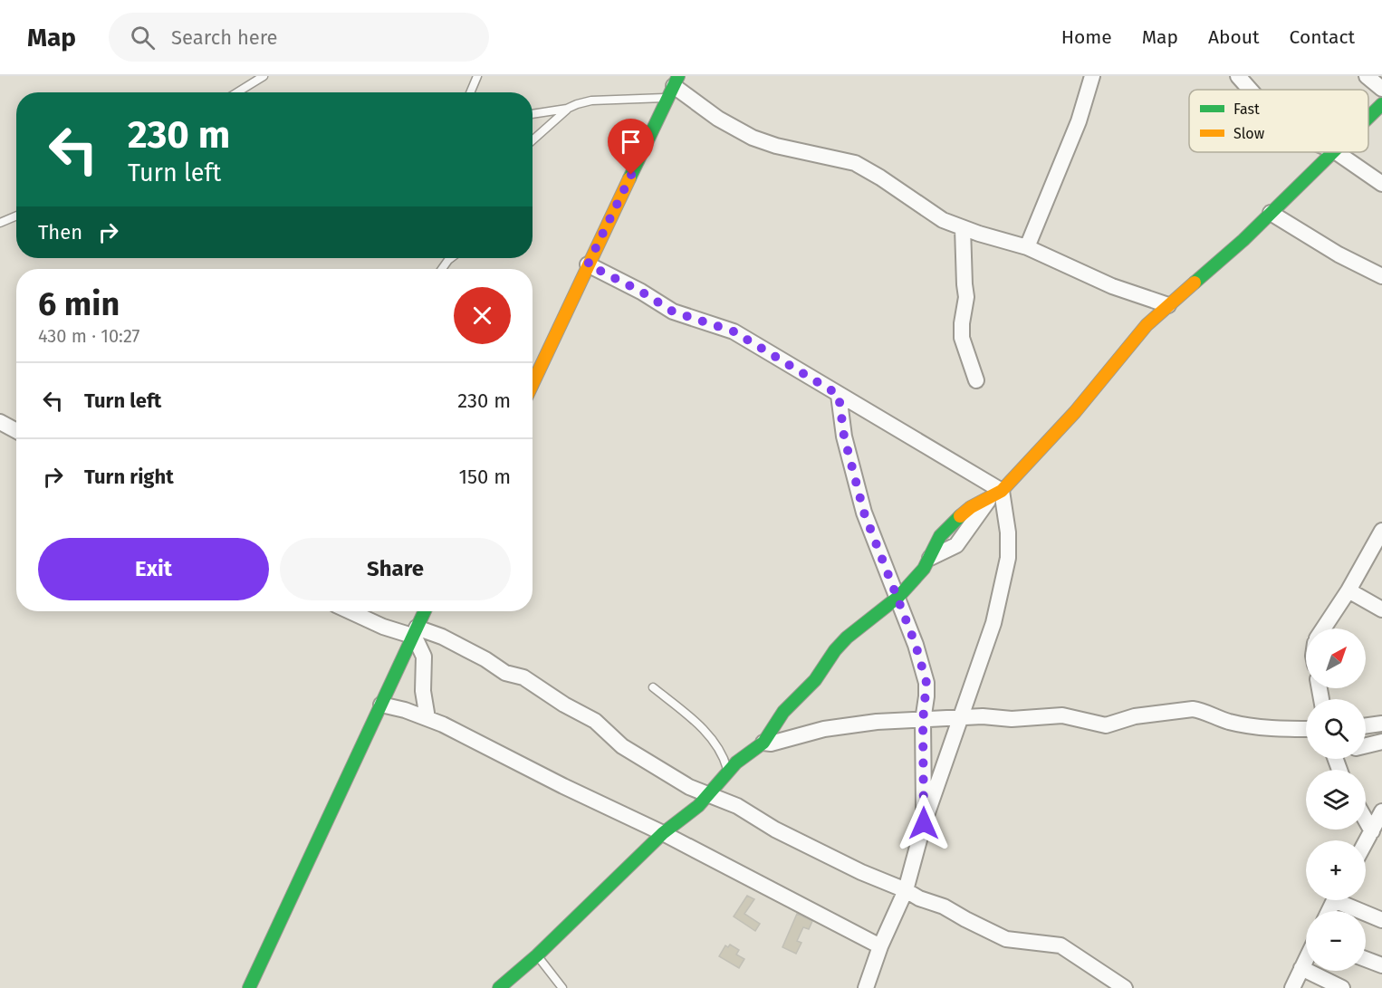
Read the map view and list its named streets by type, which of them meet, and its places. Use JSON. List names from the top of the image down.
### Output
{
  "legend": ["Fast", "Slow"],
  "north": "top right",
  "page": {
    "header": "Map",
    "search": "Search here",
    "nav": [
      "Home",
      "Map",
      "About",
      "Contact"
    ],
    "turn": ["230 m", "Turn left"],
    "then": "Then",
    "heading": ["6 min", "430 m · 10:27"],
    "list": [
      {
        "name": "Turn left",
        "value": "230 m"
      },
      {
        "name": "Turn right",
        "value": "150 m"
      }
    ],
    "buttons": ["Exit", "Share"],
    "map_buttons": ["+", "−"]
  }
}
